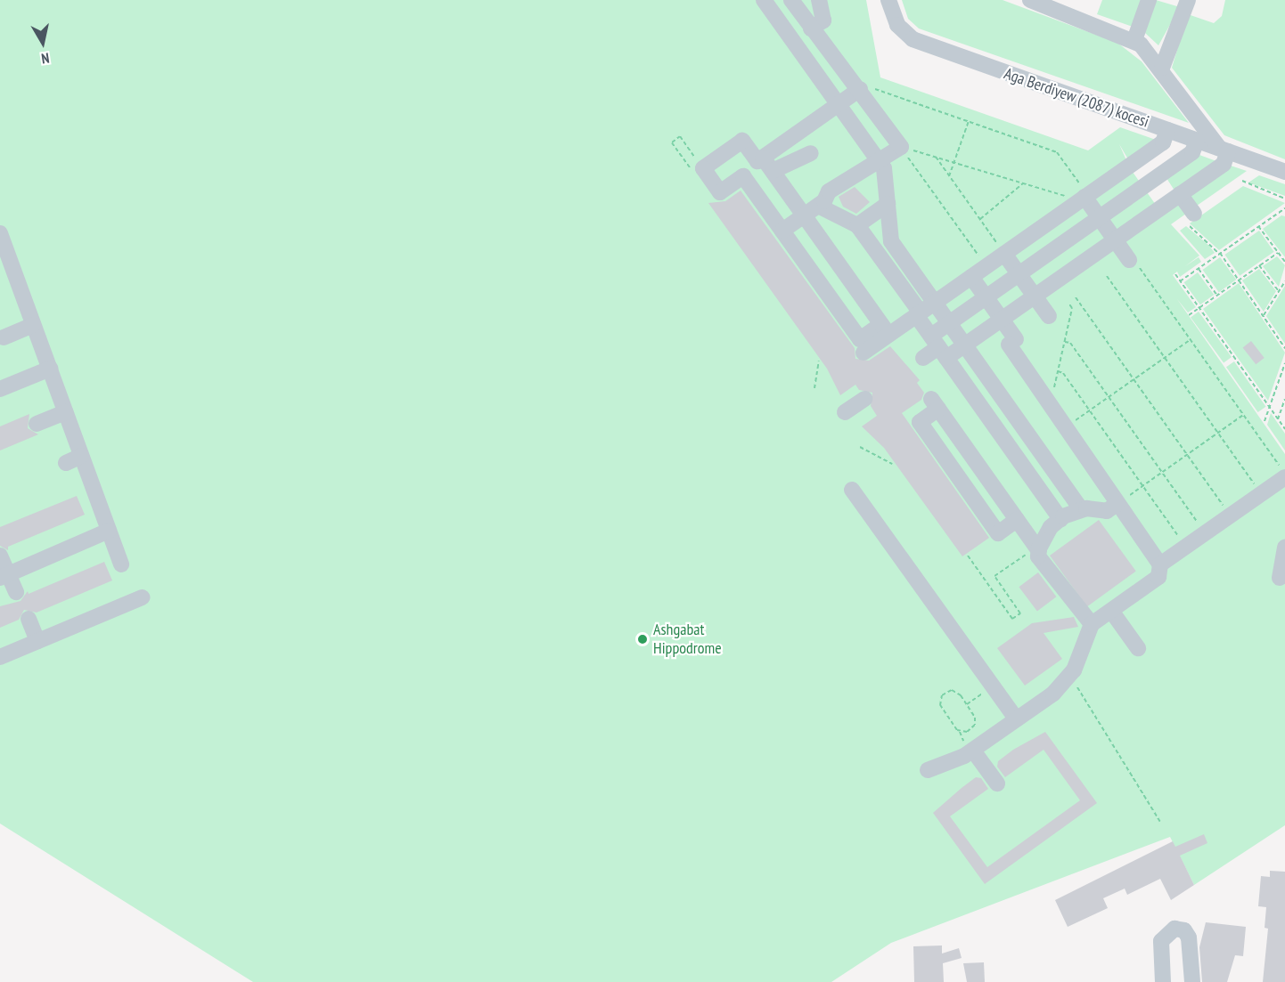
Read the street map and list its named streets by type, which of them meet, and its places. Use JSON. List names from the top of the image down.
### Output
{
  "streets": {
    "street": ["Aga Berdiyew (2087) kocesi"]
  },
  "places": ["Ashgabat Hippodrome"],
  "north": "bottom"
}
